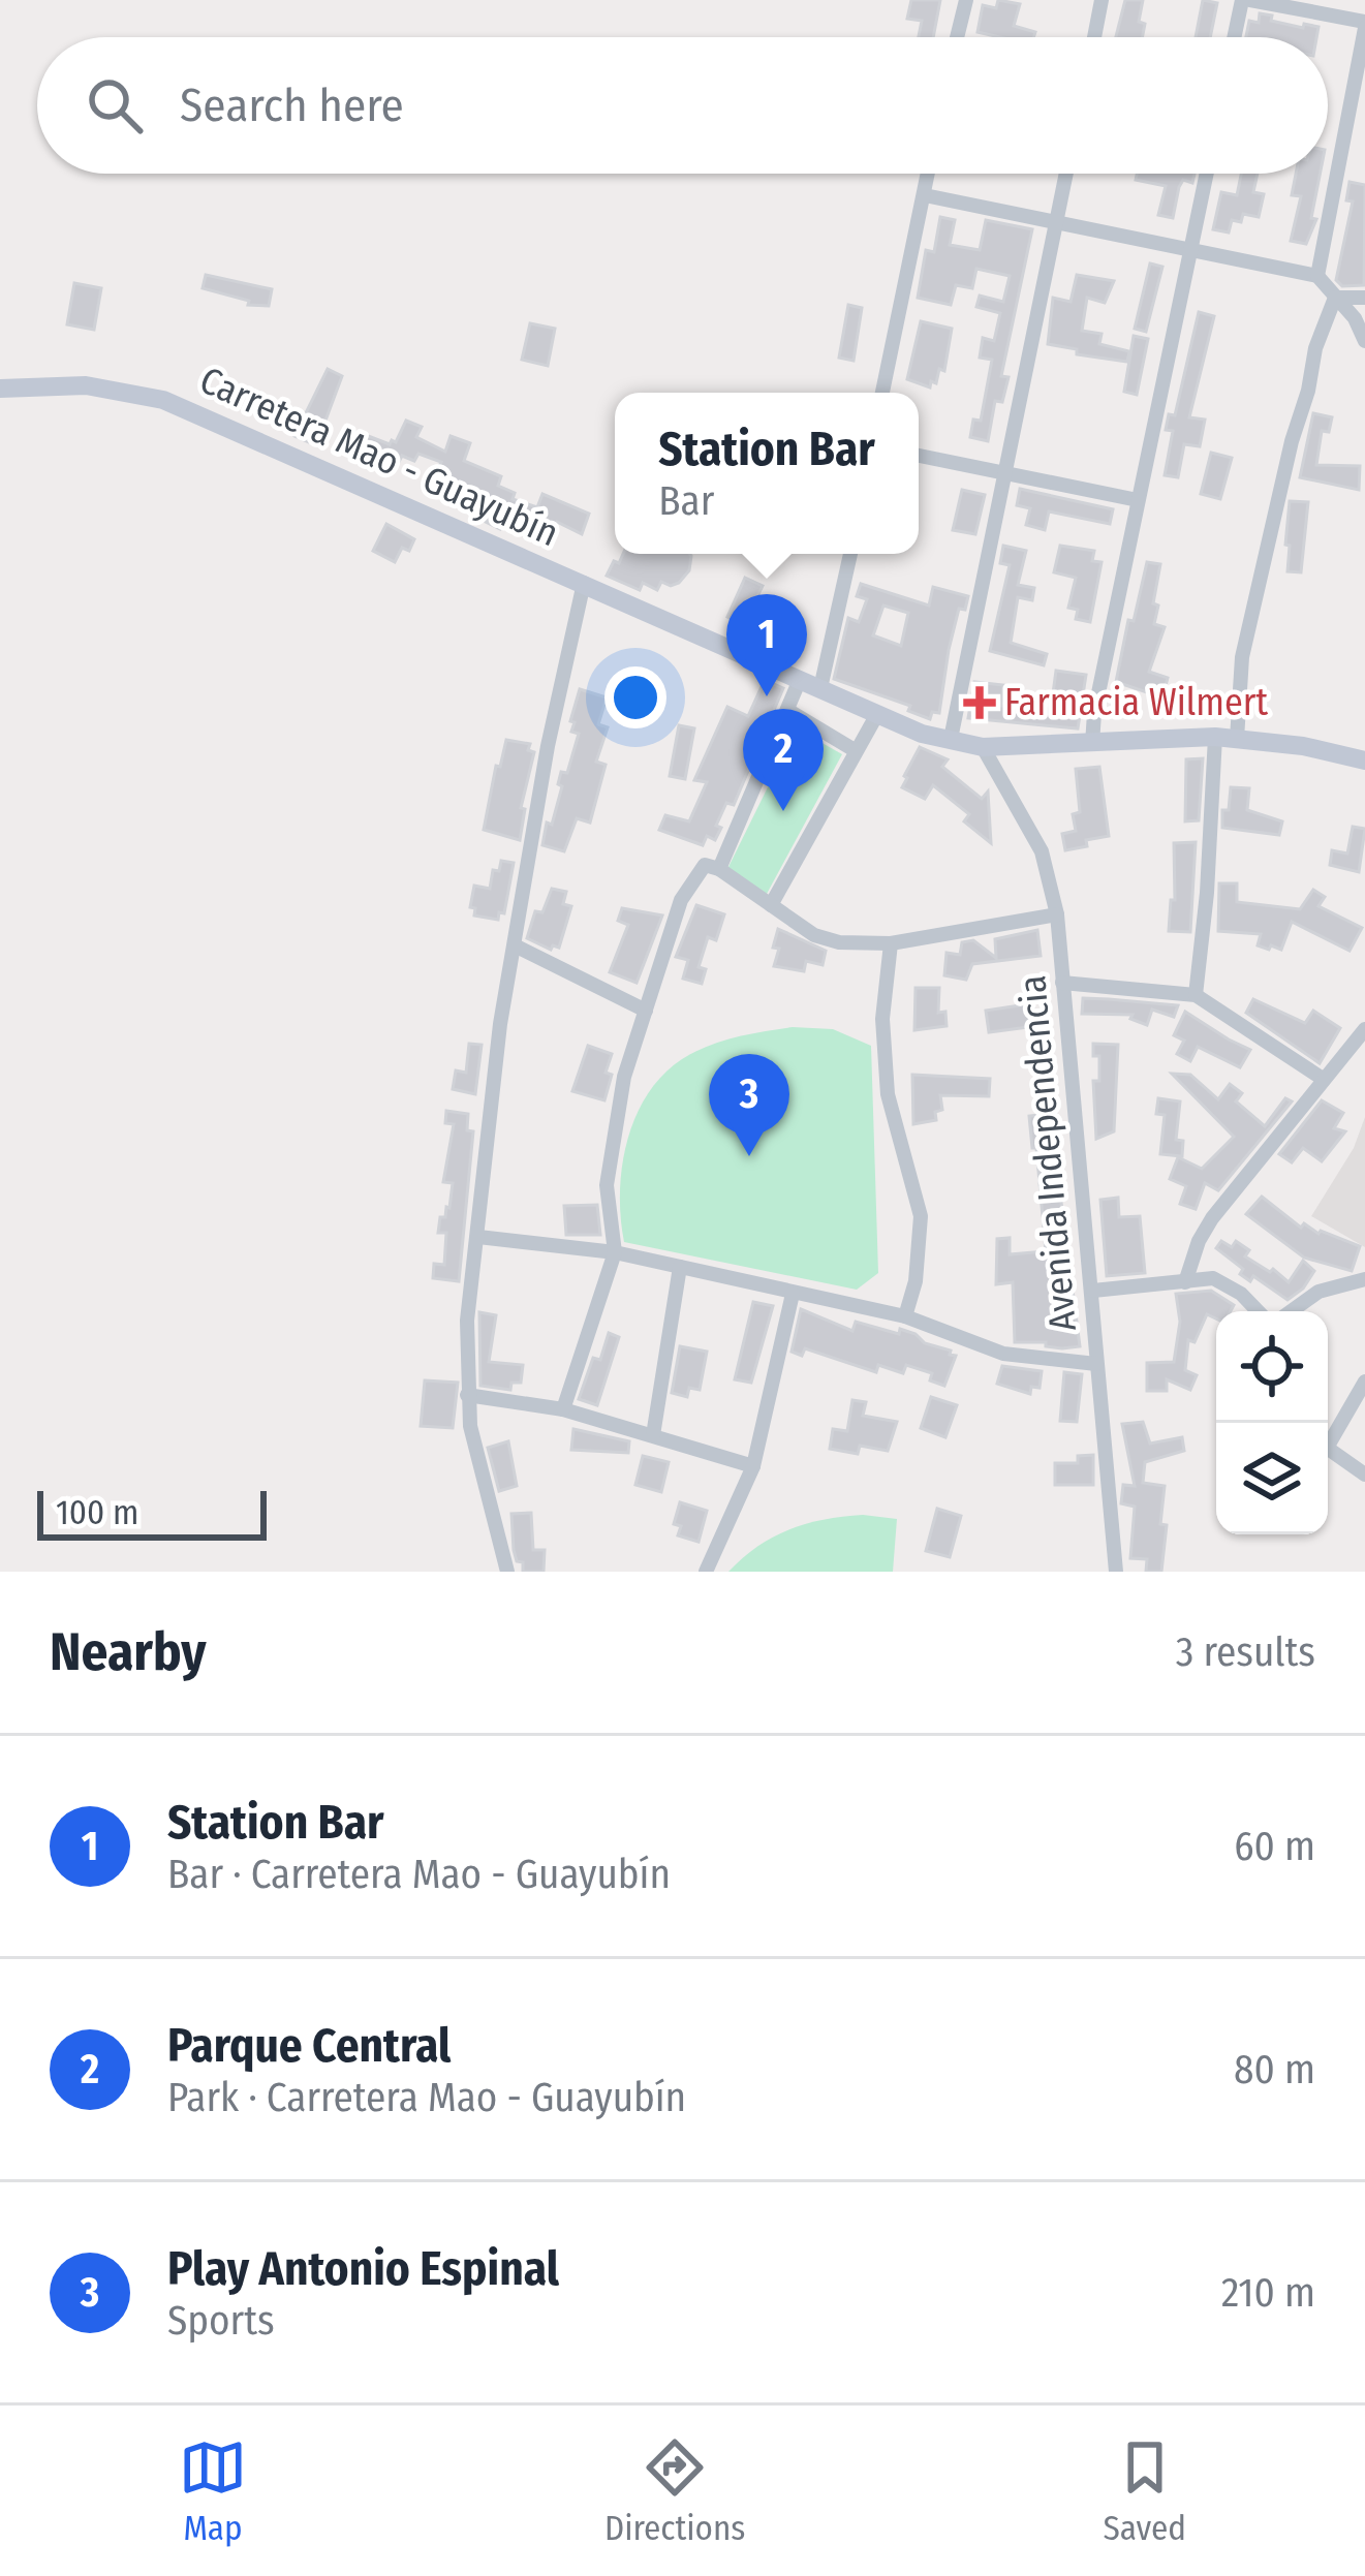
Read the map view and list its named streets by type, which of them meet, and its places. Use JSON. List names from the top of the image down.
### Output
{
  "streets": {
    "main road": ["Carretera Mao - Guayubín"],
    "street": ["Avenida Independencia"]
  },
  "crossings": [
    ["Carretera Mao - Guayubín", "Avenida Independencia"]
  ],
  "places": {
    "health": ["Farmacia Wilmert"]
  },
  "scale_bar": "100 m",
  "page": {
    "search": "Search here",
    "popup": ["Station Bar", "Bar"],
    "pins": ["1", "2", "3"],
    "scale": "100 m",
    "heading": ["Nearby", "3 results"],
    "list": [
      {
        "mark": "1",
        "name": "Station Bar",
        "note": "Bar · Carretera Mao - Guayubín",
        "value": "60 m"
      },
      {
        "mark": "2",
        "name": "Parque Central",
        "note": "Park · Carretera Mao - Guayubín",
        "value": "80 m"
      },
      {
        "mark": "3",
        "name": "Play Antonio Espinal",
        "note": "Sports",
        "value": "210 m"
      }
    ],
    "nav": ["Map", "Directions", "Saved"]
  }
}
